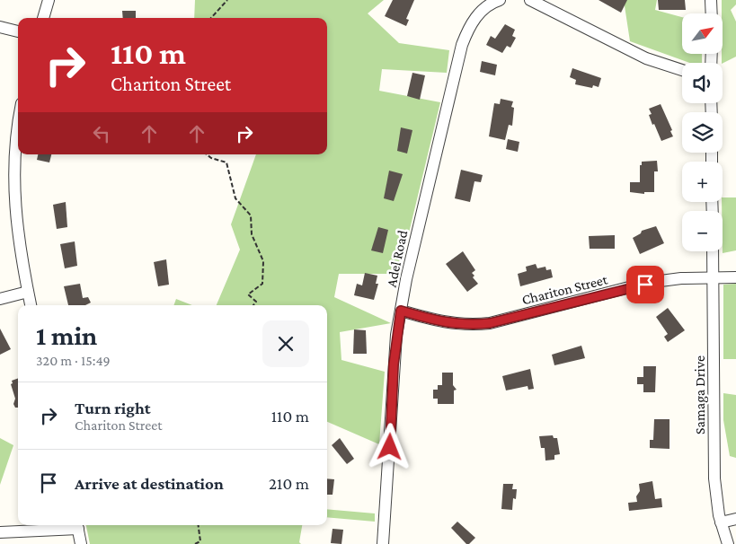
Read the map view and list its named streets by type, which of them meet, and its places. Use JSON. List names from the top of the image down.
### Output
{
  "streets": {
    "street": ["Adel Road", "Chariton Street", "Samaga Drive"]
  },
  "crossings": [
    ["Adel Road", "Chariton Street"],
    ["Chariton Street", "Samaga Drive"]
  ],
  "north": "top right",
  "page": {
    "map_buttons": ["+", "−"],
    "turn": ["110 m", "Chariton Street"],
    "heading": ["1 min", "320 m · 15:49"],
    "list": [
      {
        "name": "Turn right",
        "note": "Chariton Street",
        "value": "110 m"
      },
      {
        "name": "Arrive at destination",
        "value": "210 m"
      }
    ]
  }
}
